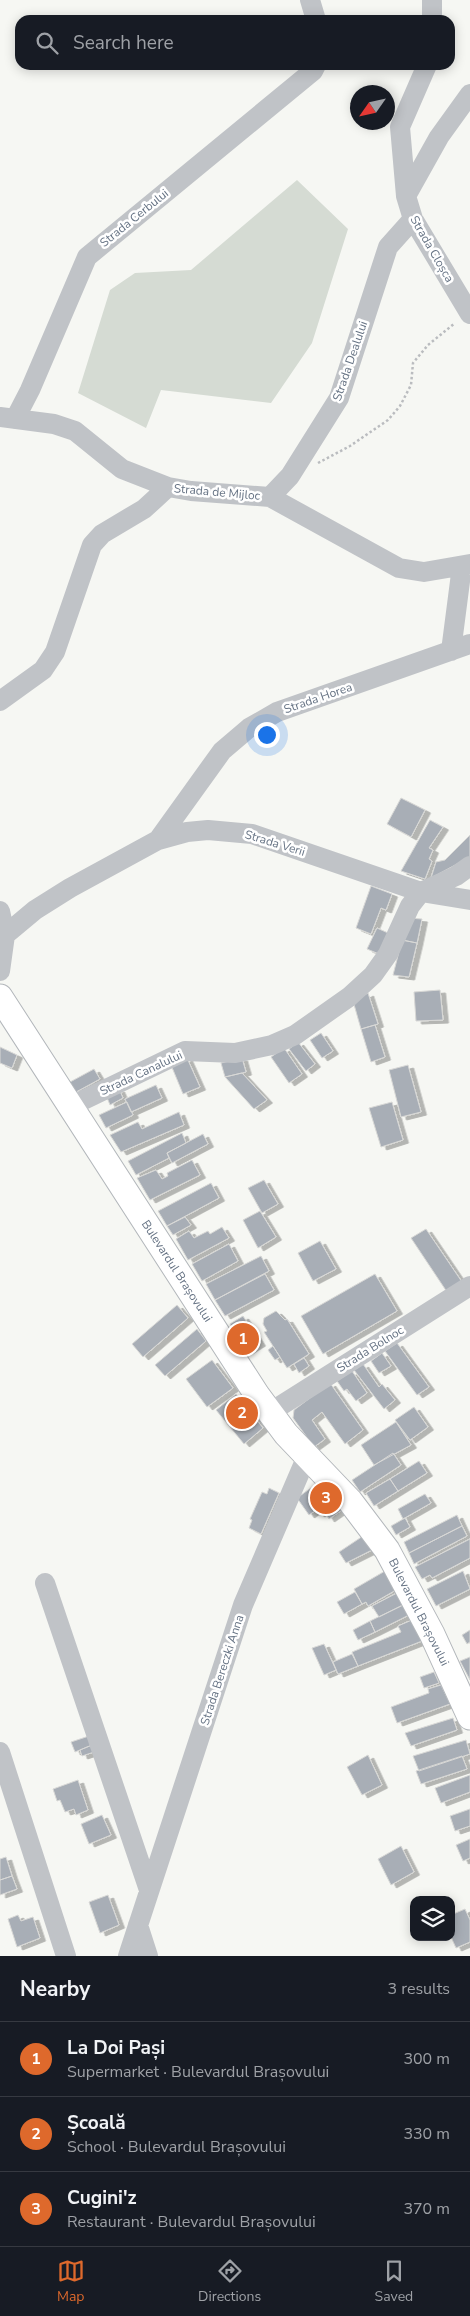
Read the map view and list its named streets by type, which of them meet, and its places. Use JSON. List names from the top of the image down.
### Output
{
  "streets": {
    "main road": ["Bulevardul Brașovului"],
    "street": [
      "Strada Cerbului",
      "Strada Cloșca",
      "Strada Dealului",
      "Strada de Mijloc",
      "Strada Horea",
      "Strada Verii",
      "Strada Canalului",
      "Strada Bolnoc",
      "Strada Bereczki Anna"
    ]
  },
  "crossings": [
    ["Strada Cerbului", "Strada de Mijloc"],
    ["Strada Cloșca", "Strada Dealului"],
    ["Strada Dealului", "Strada de Mijloc"],
    ["Strada Horea", "Strada Verii"],
    ["Strada Verii", "Strada Canalului"],
    ["Strada Canalului", "Bulevardul Brașovului"],
    ["Bulevardul Brașovului", "Strada Bolnoc"],
    ["Bulevardul Brașovului", "Strada Bereczki Anna"]
  ],
  "north": "bottom left",
  "page": {
    "search": "Search here",
    "pins": ["1", "2", "3"],
    "heading": ["Nearby", "3 results"],
    "list": [
      {
        "mark": "1",
        "name": "La Doi Pași",
        "note": "Supermarket · Bulevardul Brașovului",
        "value": "300 m"
      },
      {
        "mark": "2",
        "name": "Școală",
        "note": "School · Bulevardul Brașovului",
        "value": "330 m"
      },
      {
        "mark": "3",
        "name": "Cugini'z",
        "note": "Restaurant · Bulevardul Brașovului",
        "value": "370 m"
      }
    ],
    "nav": ["Map", "Directions", "Saved"]
  }
}
